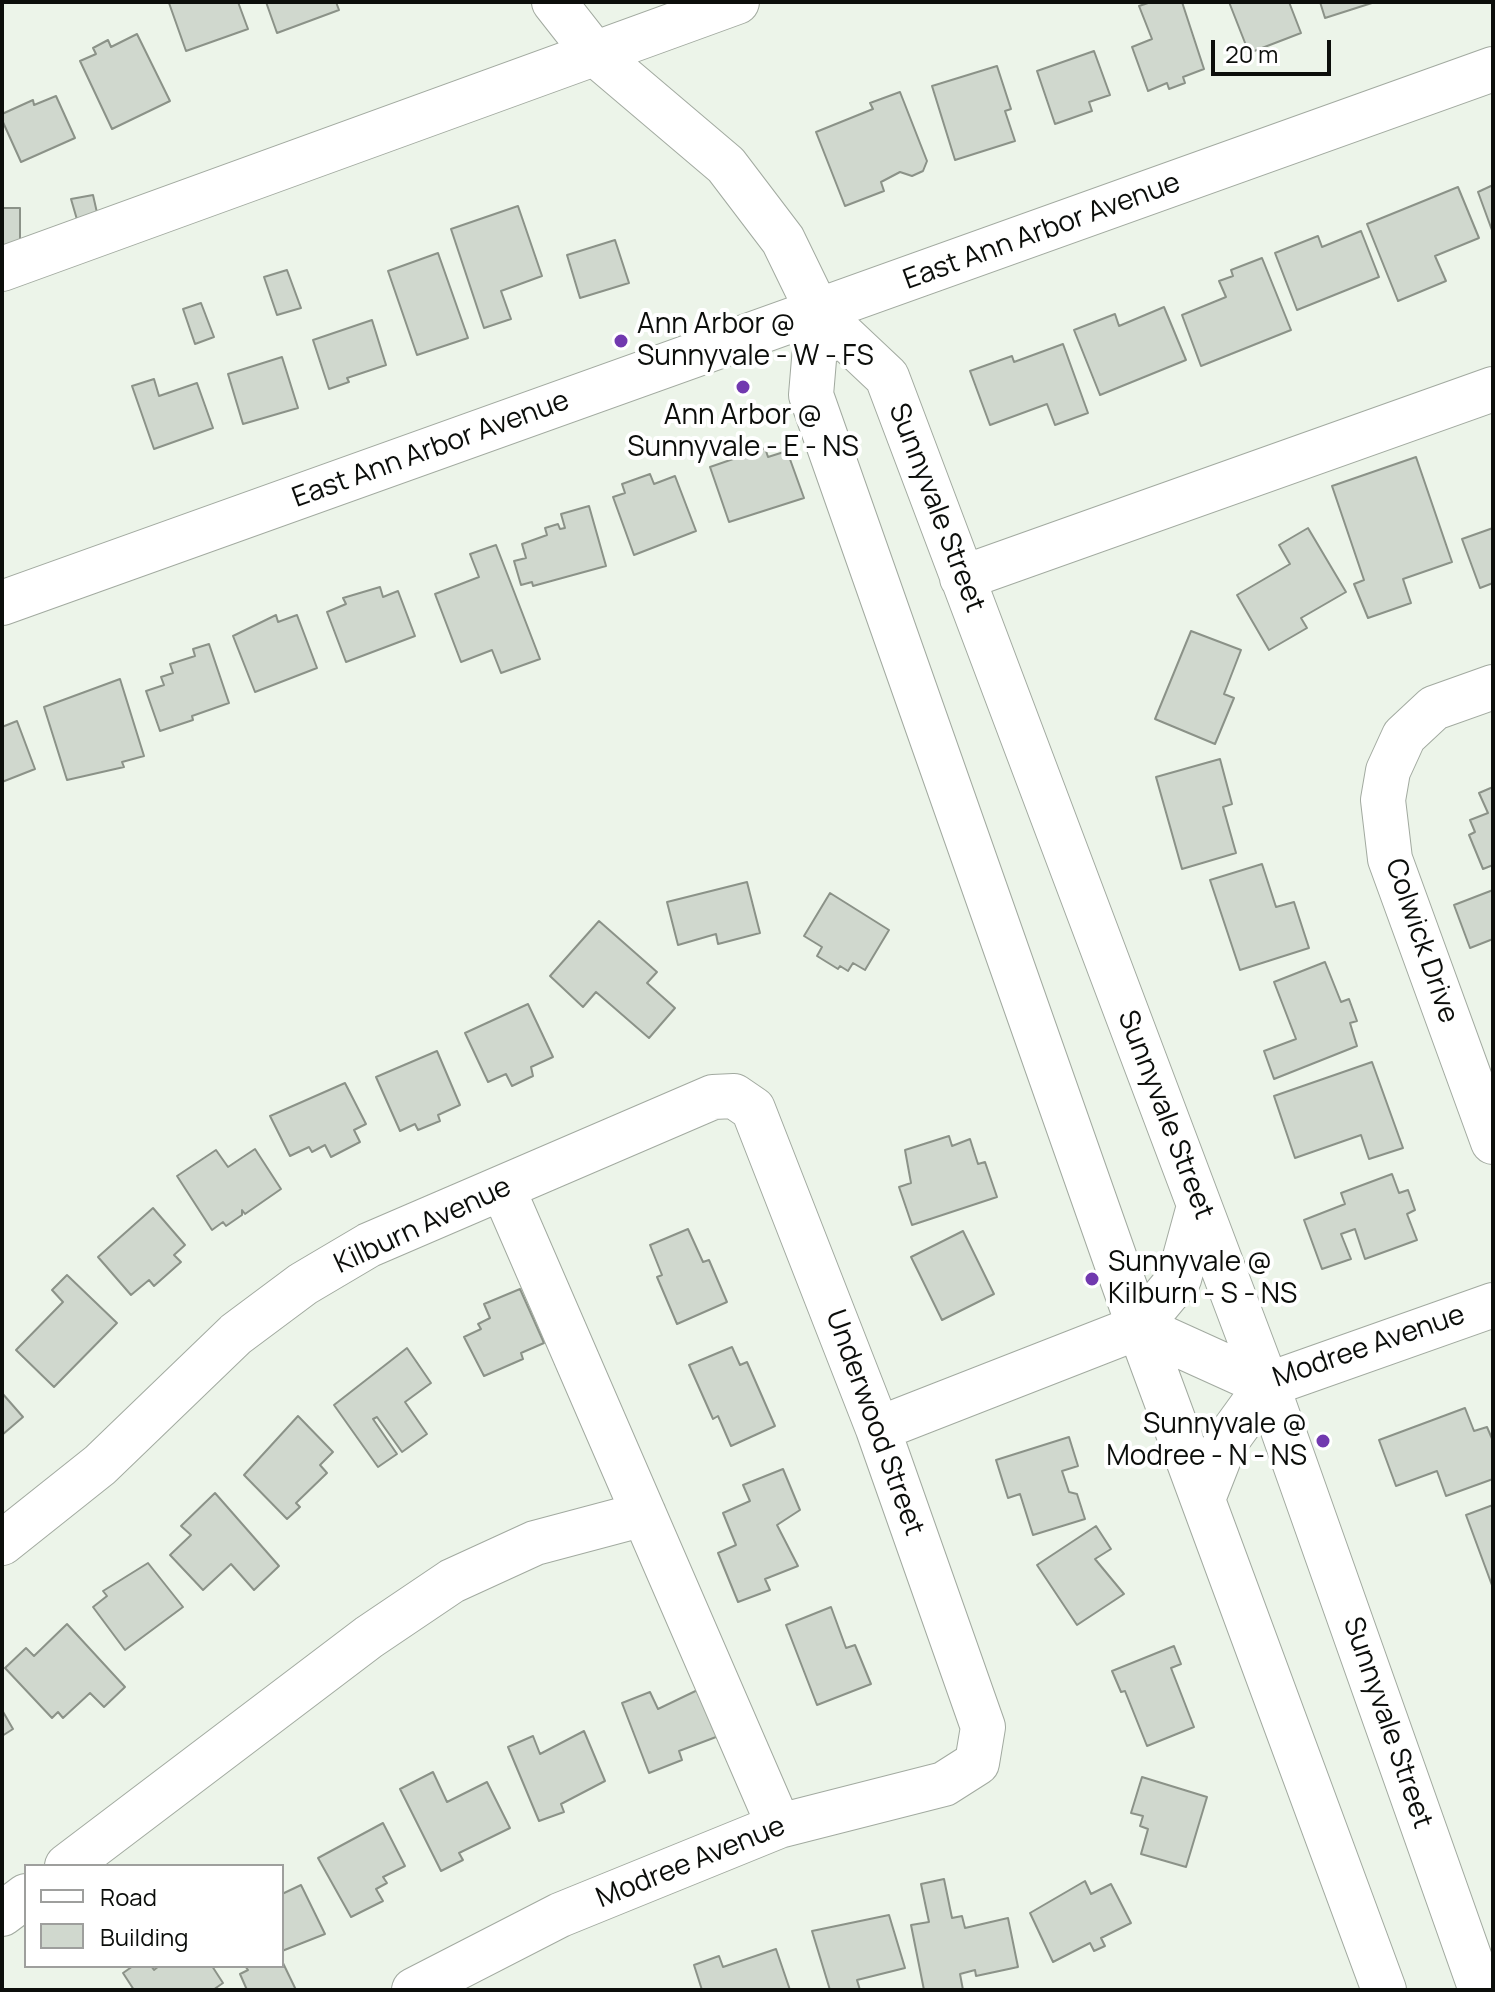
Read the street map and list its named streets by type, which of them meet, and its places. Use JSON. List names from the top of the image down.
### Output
{
  "streets": {
    "street": [
      "East Ann Arbor Avenue",
      "Sunnyvale Street",
      "Colwick Drive",
      "Kilburn Avenue",
      "Modree Avenue",
      "Underwood Street"
    ]
  },
  "crossings": [
    ["East Ann Arbor Avenue", "Sunnyvale Street"],
    ["Sunnyvale Street", "Modree Avenue"],
    ["Kilburn Avenue", "Underwood Street"],
    ["Modree Avenue", "Underwood Street"]
  ],
  "places": [
    "Ann Arbor @ Sunnyvale - W - FS",
    "Ann Arbor @ Sunnyvale - E - NS",
    "Sunnyvale @ Kilburn - S - NS",
    "Sunnyvale @ Modree - N - NS"
  ],
  "legend": ["Road", "Building"],
  "scale_bar": "20 m"
}
